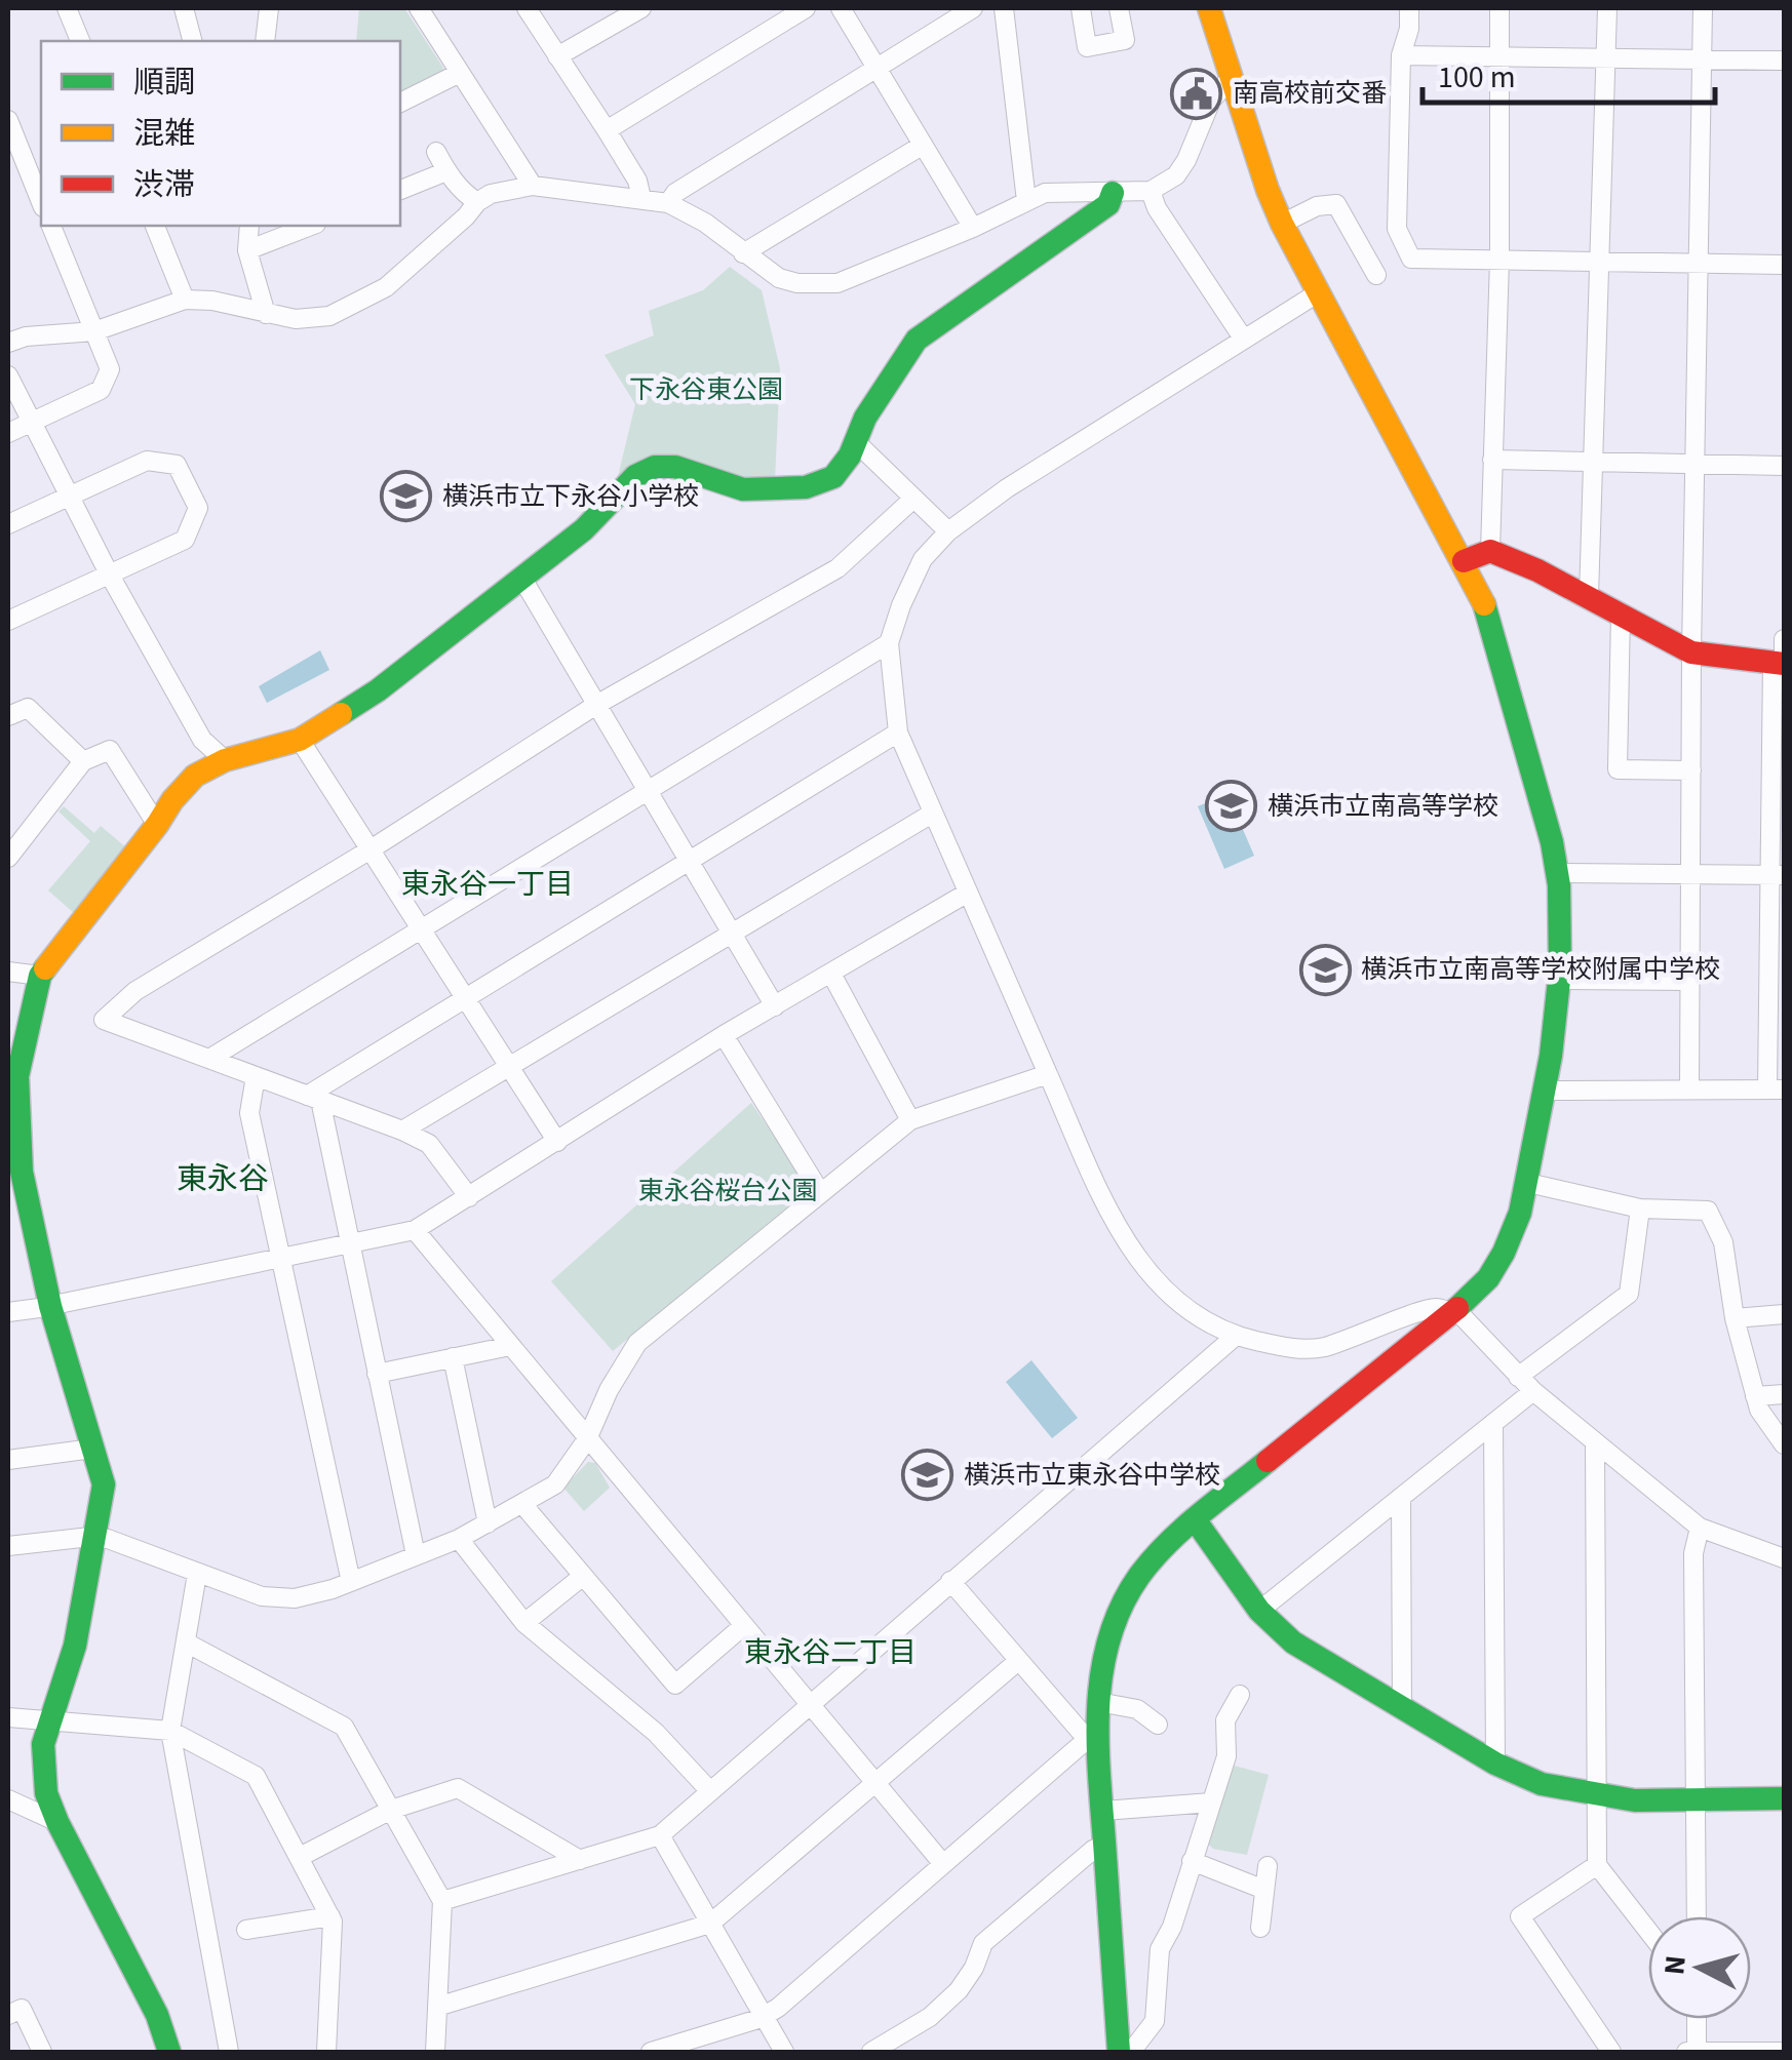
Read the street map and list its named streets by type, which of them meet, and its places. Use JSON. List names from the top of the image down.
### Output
{
  "districts": ["東永谷一丁目", "東永谷", "東永谷二丁目"],
  "parks": ["下永谷東公園", "東永谷桜台公園"],
  "places": {
    "public building": ["南高校前交番"],
    "school or university": [
      "横浜市立下永谷小学校",
      "横浜市立南高等学校",
      "横浜市立南高等学校附属中学校",
      "横浜市立東永谷中学校"
    ]
  },
  "legend": ["順調", "混雑", "渋滞"],
  "scale_bar": "100 m",
  "north": "left"
}
